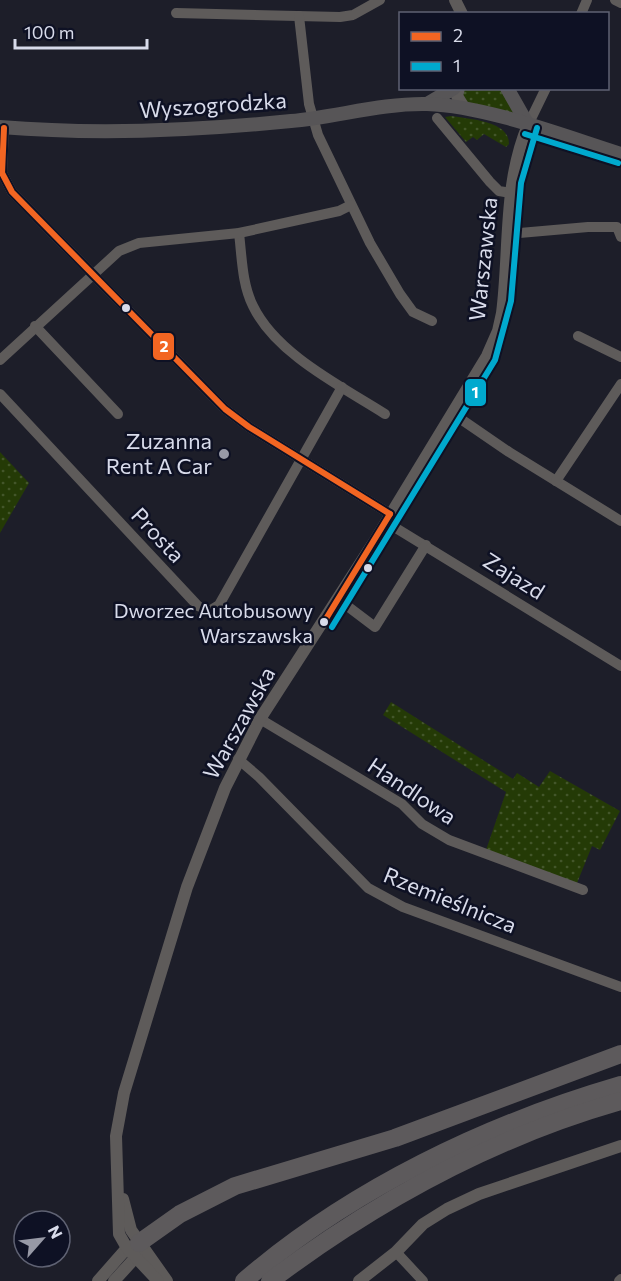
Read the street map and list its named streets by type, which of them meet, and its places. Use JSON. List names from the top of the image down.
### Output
{
  "streets": {
    "main road": ["Wyszogrodzka"],
    "street": [
      "Warszawska",
      "Prosta",
      "Zajazd",
      "Handlowa",
      "Rzemieślnicza"
    ]
  },
  "crossings": [
    ["Wyszogrodzka", "Warszawska"],
    ["Warszawska", "Zajazd"],
    ["Warszawska", "Handlowa"],
    ["Warszawska", "Rzemieślnicza"],
    ["Prosta", "Zajazd"]
  ],
  "places": ["Zuzanna Rent A Car", "Dworzec Autobusowy Warszawska"],
  "lines": ["transit line 2", "transit line 1"],
  "legend": ["2", "1"],
  "scale_bar": "100 m",
  "north": "top right"
}
